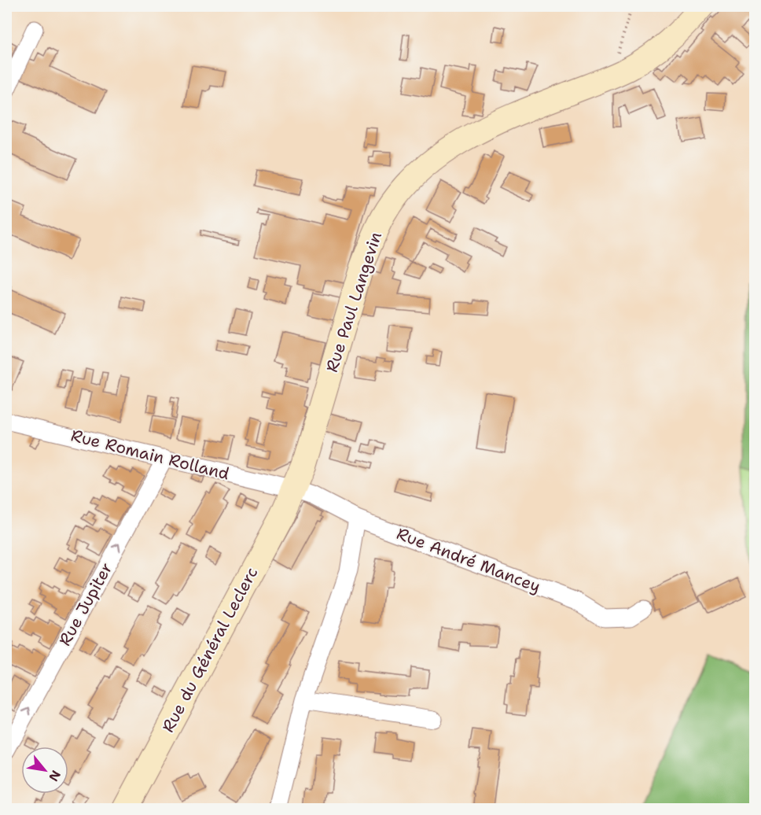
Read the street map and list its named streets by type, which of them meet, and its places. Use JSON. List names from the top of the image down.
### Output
{
  "streets": {
    "street": [
      "Rue Paul Langevin",
      "Rue Romain Rolland",
      "Rue André Mancey",
      "Rue Jupiter",
      "Rue du Général Leclerc"
    ]
  },
  "crossings": [
    ["Rue Paul Langevin", "Rue Romain Rolland"],
    ["Rue Paul Langevin", "Rue André Mancey"],
    ["Rue Paul Langevin", "Rue du Général Leclerc"],
    ["Rue Romain Rolland", "Rue André Mancey"],
    ["Rue Romain Rolland", "Rue Jupiter"],
    ["Rue Romain Rolland", "Rue du Général Leclerc"],
    ["Rue André Mancey", "Rue du Général Leclerc"]
  ],
  "one_way": ["Rue Jupiter"],
  "north": "bottom right"
}
